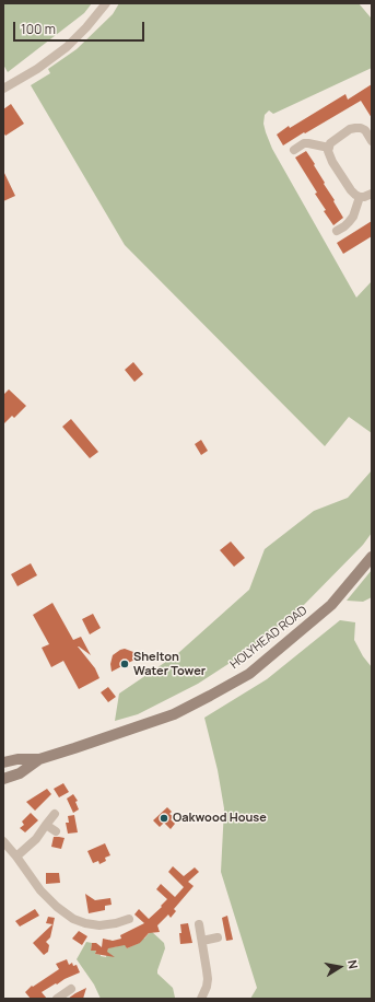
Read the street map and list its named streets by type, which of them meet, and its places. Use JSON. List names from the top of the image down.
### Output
{
  "streets": {
    "main road": ["HOLYHEAD ROAD"]
  },
  "places": ["Shelton Water Tower", "Oakwood House"],
  "scale_bar": "100 m",
  "north": "right"
}
